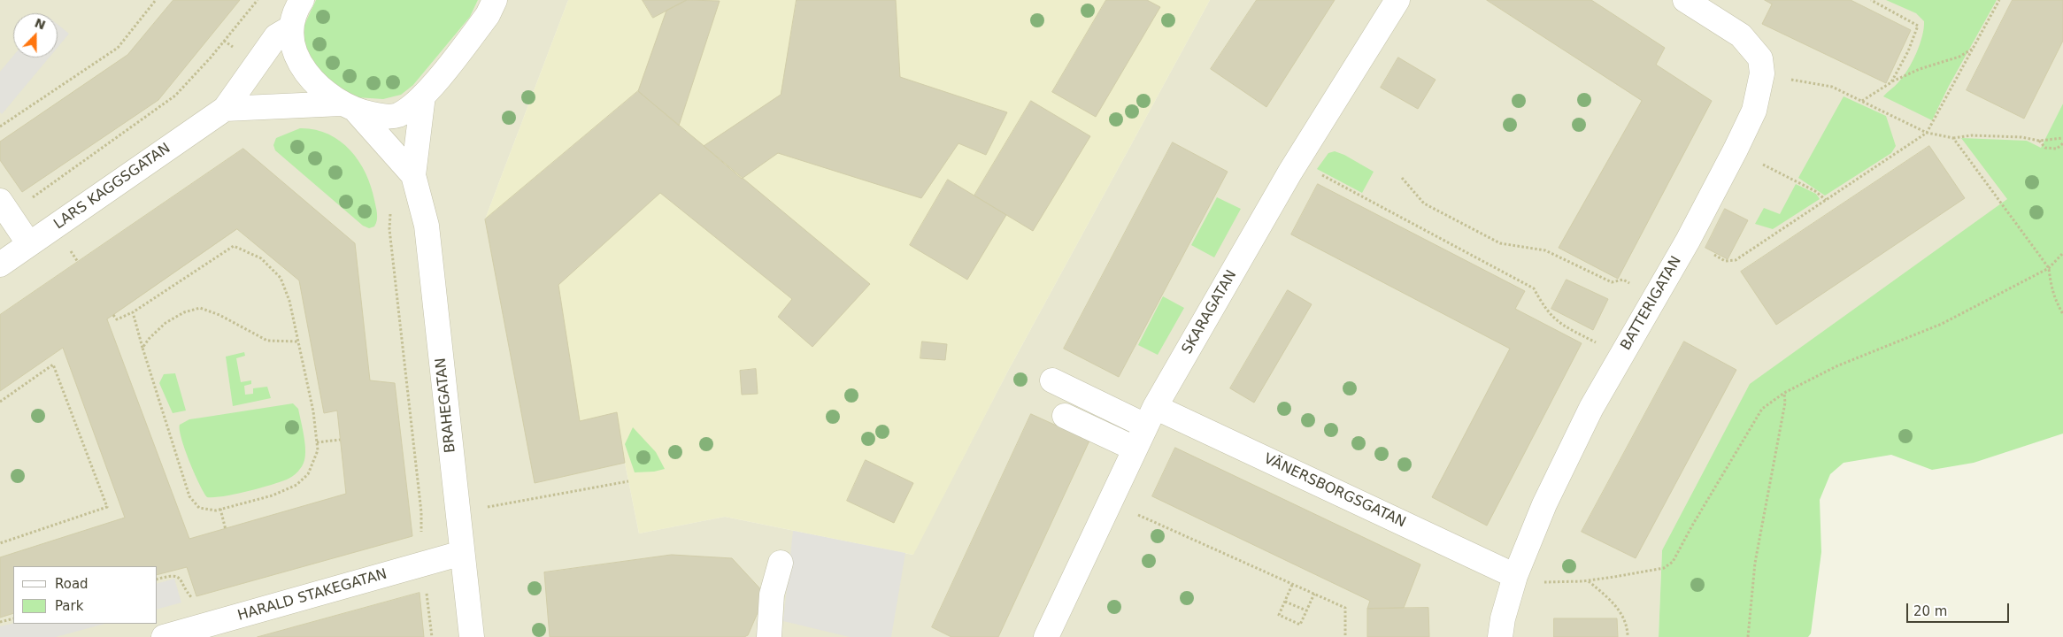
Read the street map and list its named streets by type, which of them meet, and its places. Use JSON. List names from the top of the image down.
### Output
{
  "streets": {
    "street": [
      "LARS KAGGSGATAN",
      "BATTERIGATAN",
      "SKARAGATAN",
      "BRAHEGATAN",
      "VÄNERSBORGSGATAN",
      "HARALD STAKEGATAN"
    ]
  },
  "crossings": [
    ["BATTERIGATAN", "VÄNERSBORGSGATAN"],
    ["SKARAGATAN", "VÄNERSBORGSGATAN"],
    ["BRAHEGATAN", "HARALD STAKEGATAN"]
  ],
  "legend": ["Road", "Park"],
  "scale_bar": "20 m",
  "north": "top"
}
